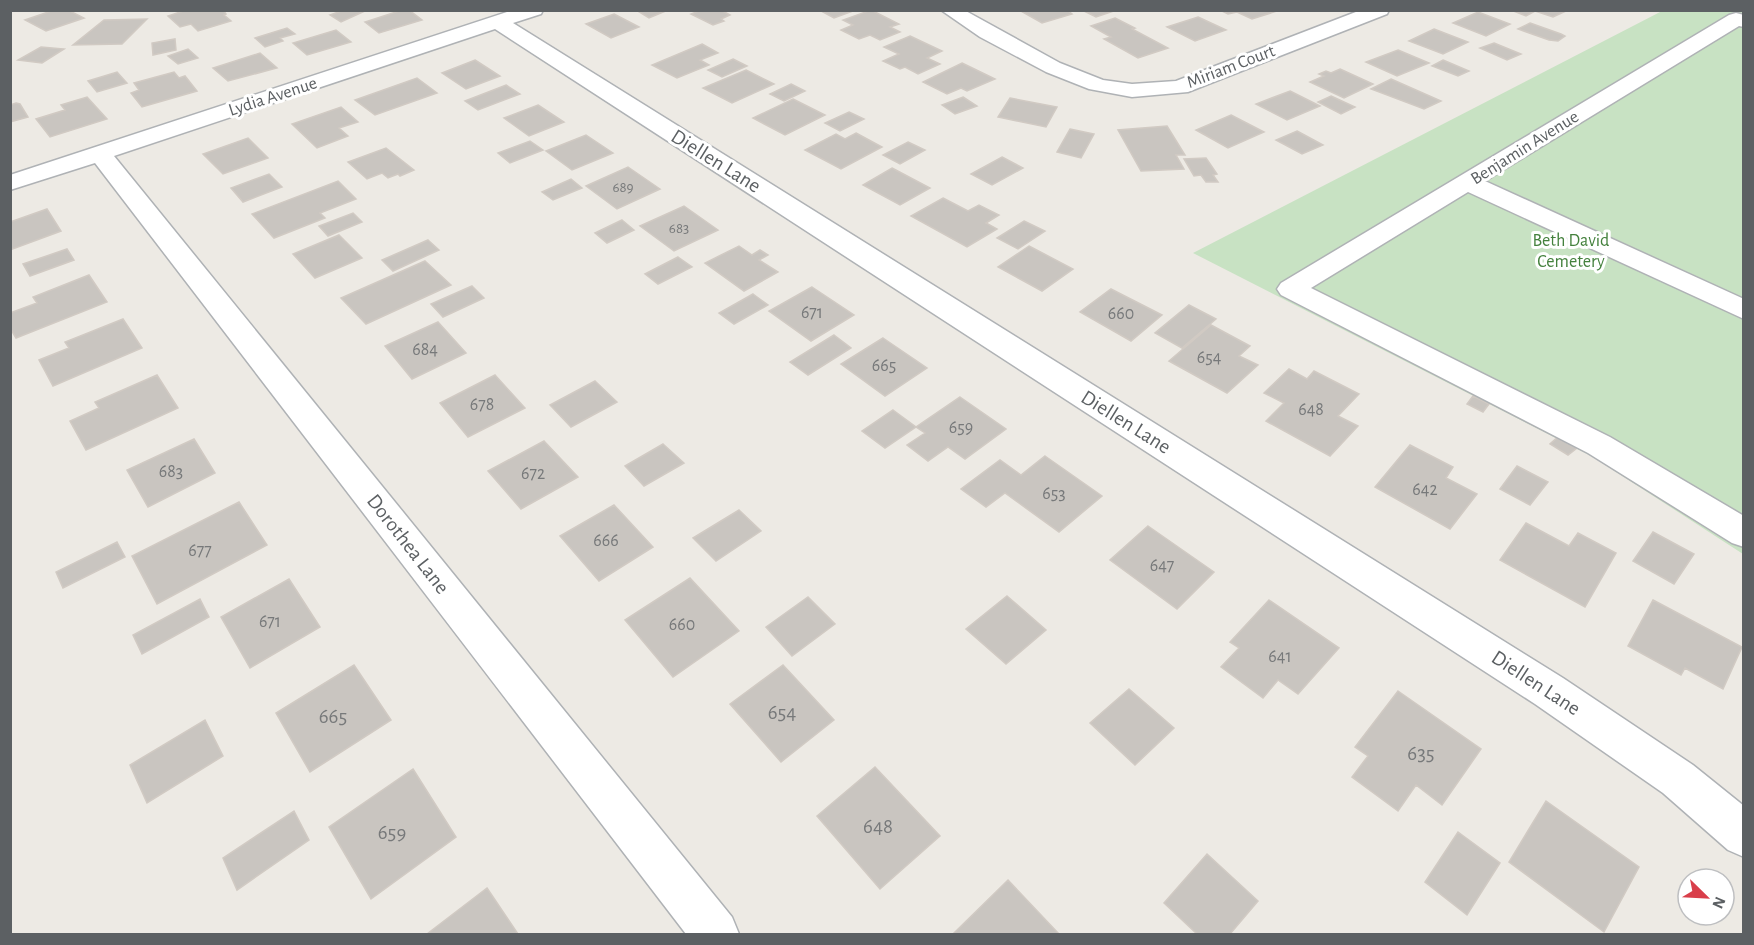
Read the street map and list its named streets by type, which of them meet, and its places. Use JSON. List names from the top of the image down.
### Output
{
  "streets": {
    "street": [
      "Miriam Court",
      "Lydia Avenue",
      "Benjamin Avenue",
      "Diellen Lane",
      "Dorothea Lane"
    ]
  },
  "crossings": [
    ["Lydia Avenue", "Diellen Lane"],
    ["Lydia Avenue", "Dorothea Lane"]
  ],
  "parks": ["Beth David Cemetery"],
  "house_numbers": [
    "689",
    "683",
    "671",
    "660",
    "684",
    "654",
    "665",
    "678",
    "648",
    "659",
    "683",
    "672",
    "642",
    "653",
    "666",
    "677",
    "647",
    "671",
    "660",
    "641",
    "654",
    "665",
    "635",
    "648",
    "659"
  ],
  "north": "bottom right"
}
